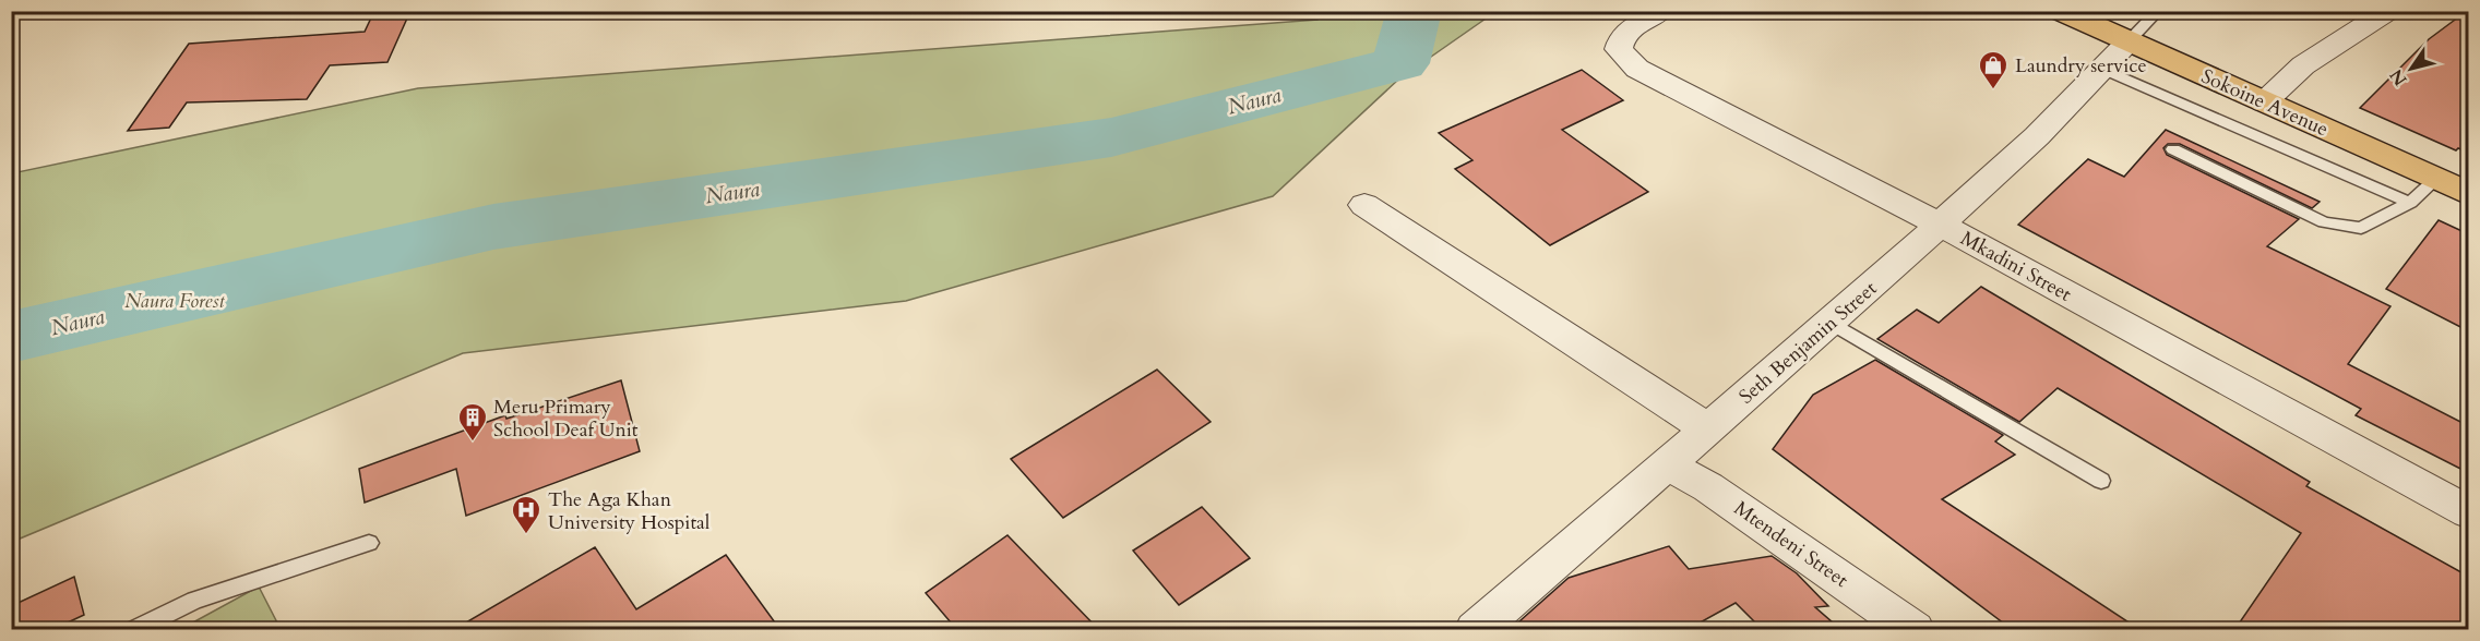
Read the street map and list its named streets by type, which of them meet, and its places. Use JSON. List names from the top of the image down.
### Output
{
  "streets": {
    "main road": ["Sokoine Avenue"],
    "street": ["Mkadini Street", "Seth Benjamin Street", "Mtendeni Street"]
  },
  "crossings": [
    ["Sokoine Avenue", "Seth Benjamin Street"],
    ["Mkadini Street", "Seth Benjamin Street"],
    ["Seth Benjamin Street", "Mtendeni Street"]
  ],
  "water": ["Naura"],
  "parks": ["Naura Forest"],
  "places": {
    "shop": ["Laundry service"],
    "building": ["Meru Primary School Deaf Unit"],
    "hospital": ["The Aga Khan University Hospital"]
  },
  "north": "bottom left"
}
